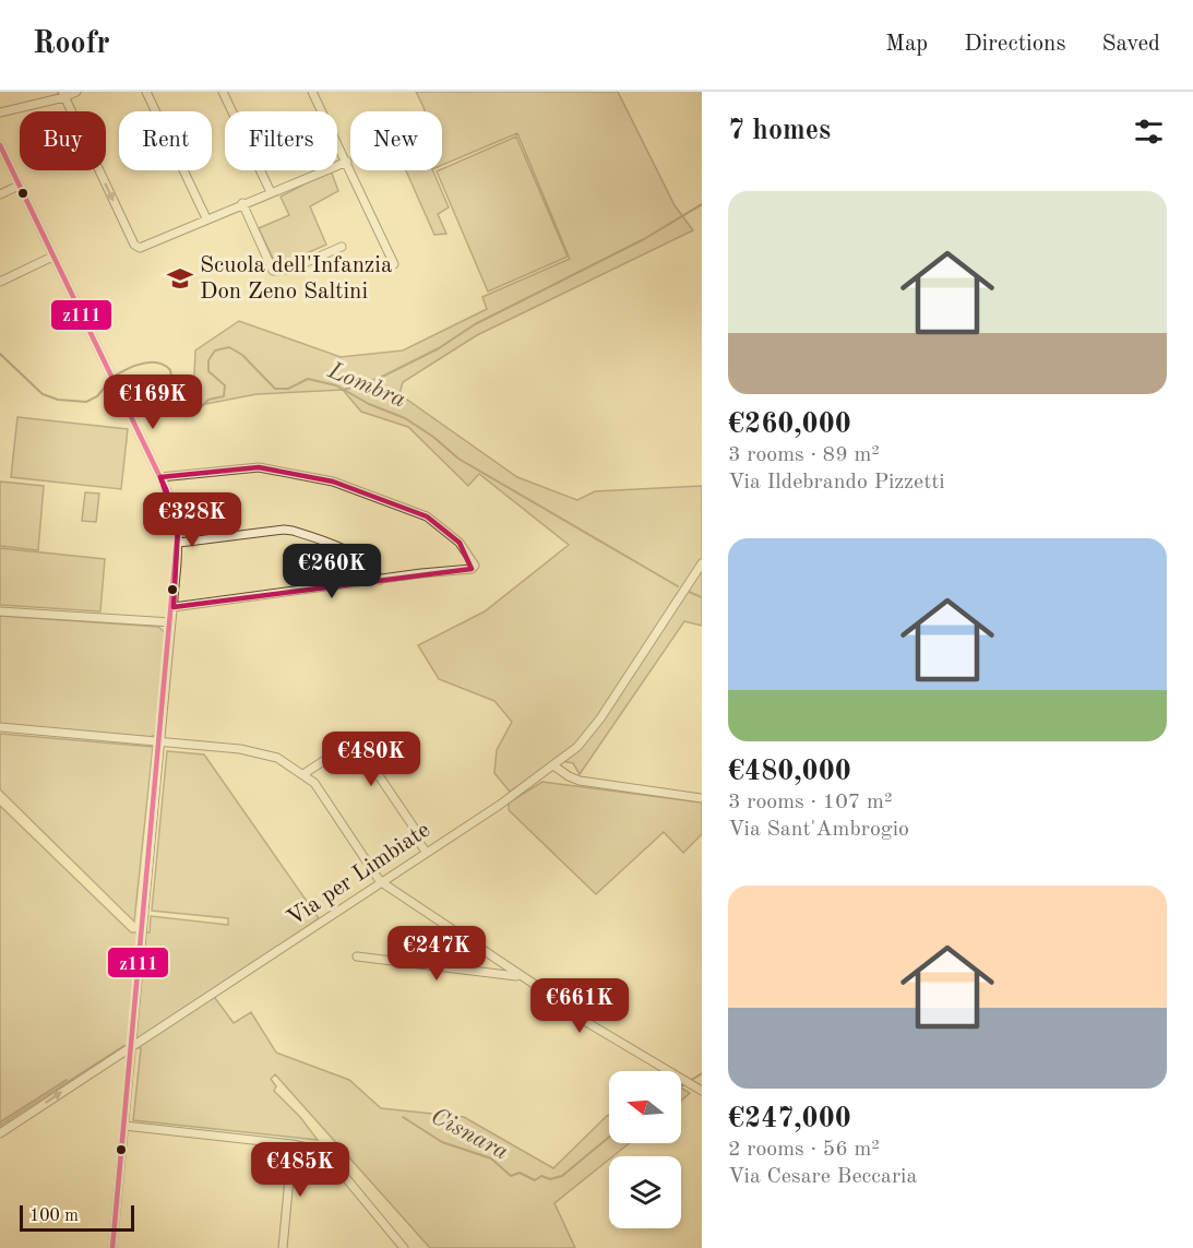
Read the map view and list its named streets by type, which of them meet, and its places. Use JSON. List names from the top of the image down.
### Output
{
  "streets": {
    "street": ["Via per Limbiate"]
  },
  "water": ["Lombra", "Cisnara"],
  "places": {
    "school or university": ["Scuola dell'Infanzia Don Zeno Saltini"]
  },
  "lines": ["transit line z111"],
  "scale_bar": "100 m",
  "north": "left",
  "page": {
    "header": "Roofr",
    "nav": ["Map", "Directions", "Saved"],
    "heading": "7 homes",
    "chip": [
      "Buy",
      "Rent",
      "Filters",
      "New"
    ],
    "list": [
      {
        "name": "€260,000",
        "note": "3 rooms · 89 m² · Via Ildebrando Pizzetti"
      },
      {
        "name": "€480,000",
        "note": "3 rooms · 107 m² · Via Sant'Ambrogio"
      },
      {
        "name": "€247,000",
        "note": "2 rooms · 56 m² · Via Cesare Beccaria"
      }
    ],
    "price": [
      "€169K",
      "€328K",
      "€260K",
      "€480K",
      "€247K",
      "€661K",
      "€485K"
    ],
    "scale": "100 m"
  }
}
